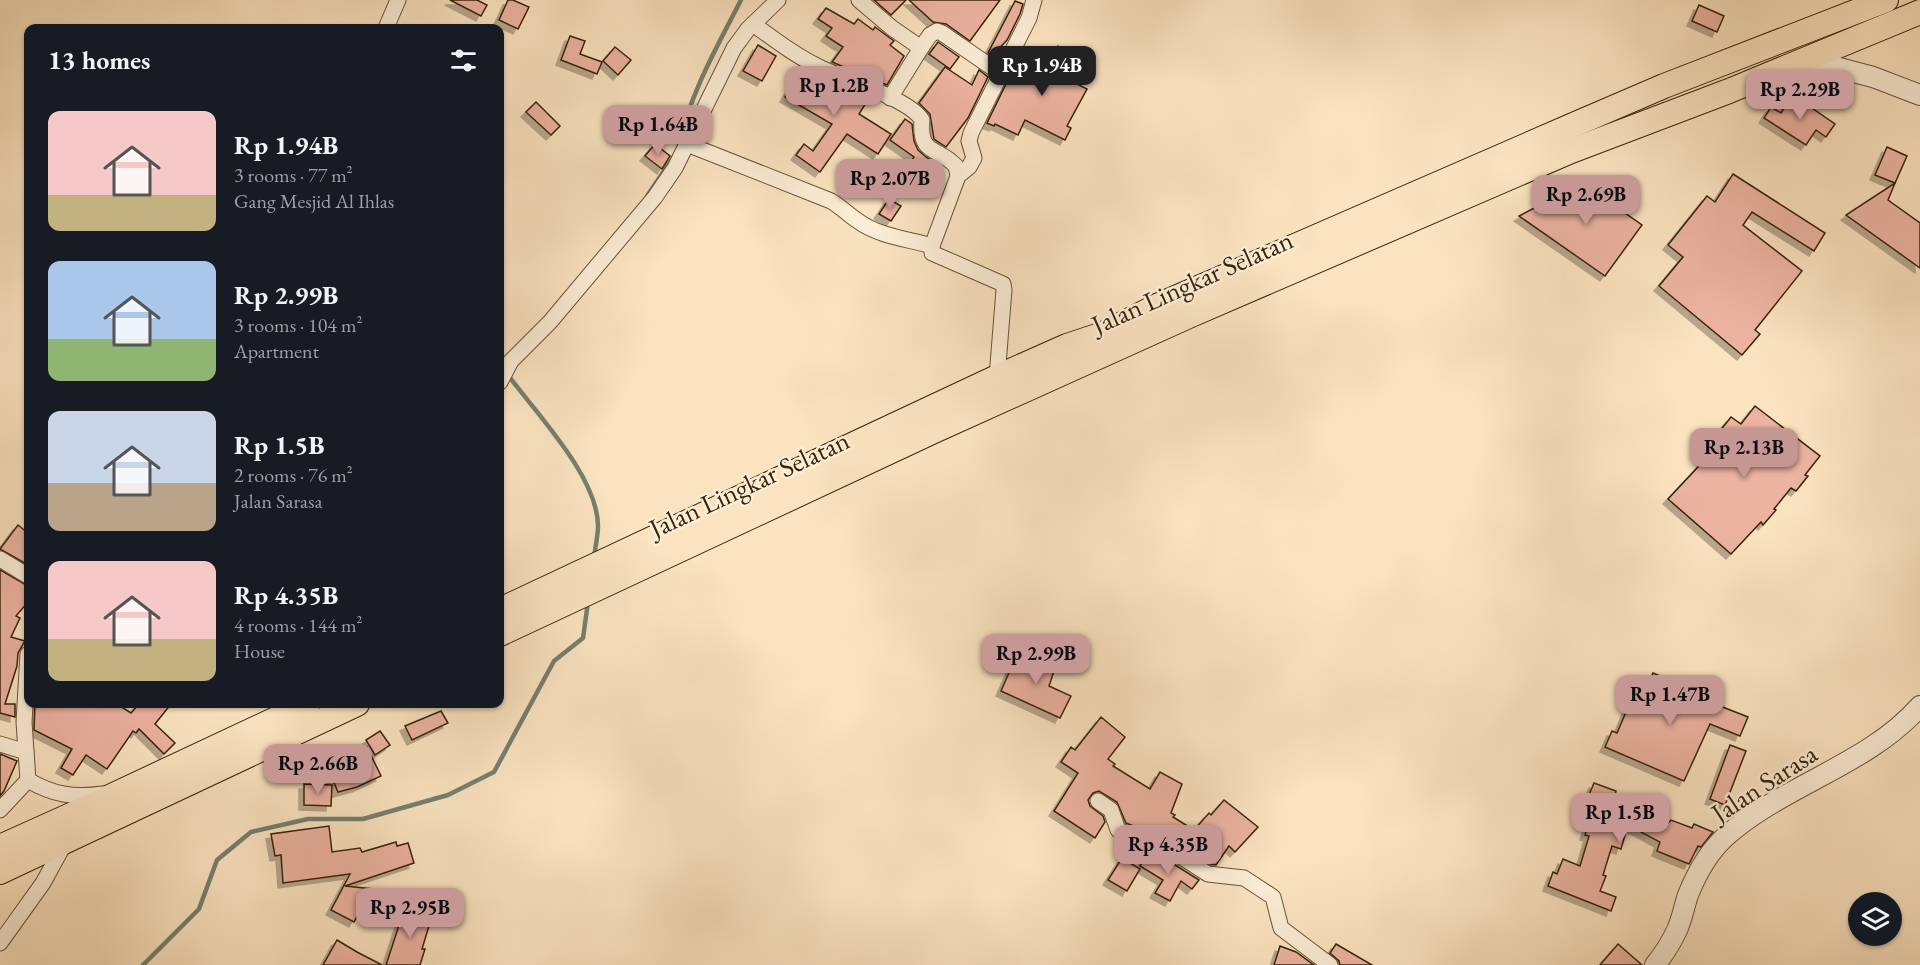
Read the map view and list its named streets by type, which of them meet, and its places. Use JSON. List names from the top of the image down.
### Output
{
  "streets": {
    "main road": ["Jalan Lingkar Selatan"],
    "street": ["Jalan Sarasa"]
  },
  "page": {
    "heading": "13 homes",
    "price": [
      "Rp 1.94B",
      "Rp 1.2B",
      "Rp 2.29B",
      "Rp 1.64B",
      "Rp 2.07B",
      "Rp 2.69B",
      "Rp 2.13B",
      "Rp 2.99B",
      "Rp 1.47B",
      "Rp 2.66B",
      "Rp 1.5B",
      "Rp 4.35B",
      "Rp 2.95B"
    ],
    "list": [
      {
        "name": "Rp 1.94B",
        "note": "3 rooms · 77 m² · Gang Mesjid Al Ihlas"
      },
      {
        "name": "Rp 2.99B",
        "note": "3 rooms · 104 m² · Apartment"
      },
      {
        "name": "Rp 1.5B",
        "note": "2 rooms · 76 m² · Jalan Sarasa"
      },
      {
        "name": "Rp 4.35B",
        "note": "4 rooms · 144 m² · House"
      }
    ]
  }
}
